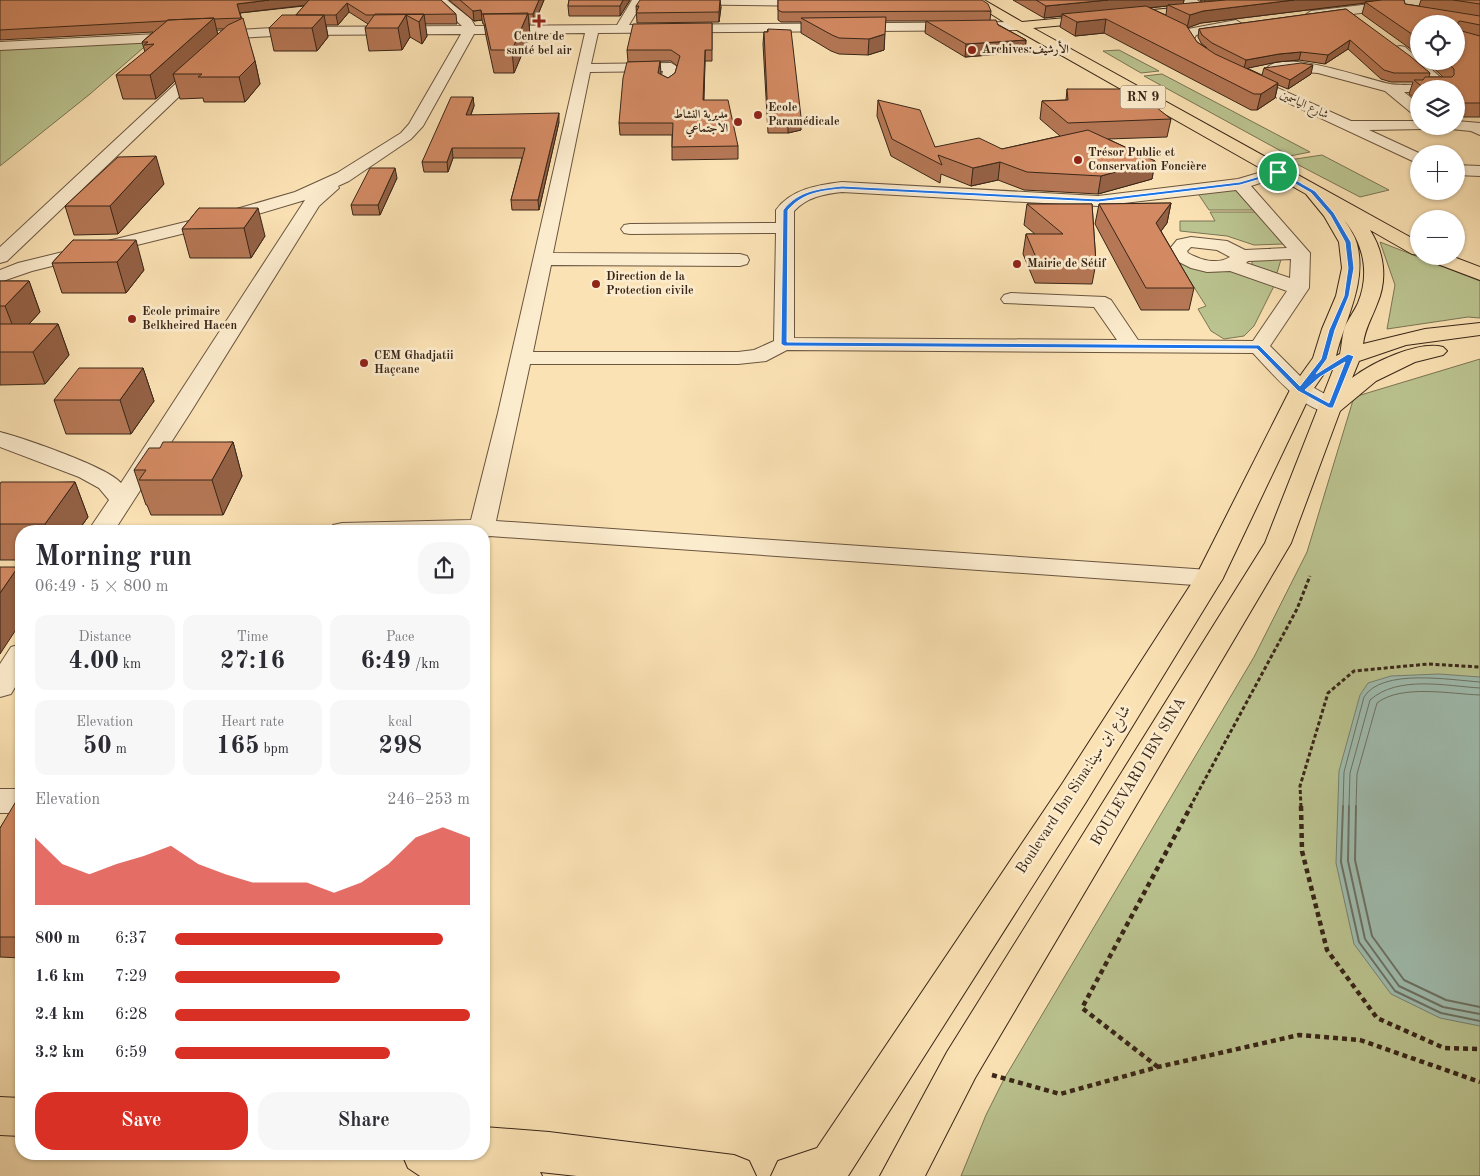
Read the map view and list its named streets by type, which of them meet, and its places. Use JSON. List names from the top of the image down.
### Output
{
  "streets": {
    "main road": ["RN 9", "BOULEVARD IBN SINA", "Boulevard Ibn Sina:شارع ابن سينا"],
    "street": ["شارع الياسمين"]
  },
  "crossings": [
    ["RN 9", "BOULEVARD IBN SINA"]
  ],
  "places": {
    "health": ["Centre de santé bel air"],
    "other": [
      "Archives:الأرشيف",
      "Ecole Paramédicale",
      "مديرية النشاط الاجتماعي",
      "Trésor Public et Conservation Foncière",
      "Mairie de Sétif",
      "Direction de la Protection civile",
      "Ecole primaire Belkheired Hacen",
      "CEM Ghadjatii Haçcane"
    ]
  },
  "page": {
    "map_buttons": ["+", "−"],
    "heading": ["Morning run", "06:49 · 5 × 800 m"],
    "stats": [
      ["Distance", "4.00 km"],
      ["Time", "27:16"],
      ["Pace", "6:49 /km"],
      ["Elevation", "50 m"],
      ["Heart rate", "165 bpm"],
      ["kcal", "298"]
    ],
    "chart": ["Elevation", "246–253 m"],
    "list": [
      {
        "name": "800 m",
        "note": "6:37"
      },
      {
        "name": "1.6 km",
        "note": "7:29"
      },
      {
        "name": "2.4 km",
        "note": "6:28"
      },
      {
        "name": "3.2 km",
        "note": "6:59"
      }
    ],
    "buttons": ["Save", "Share"]
  }
}
